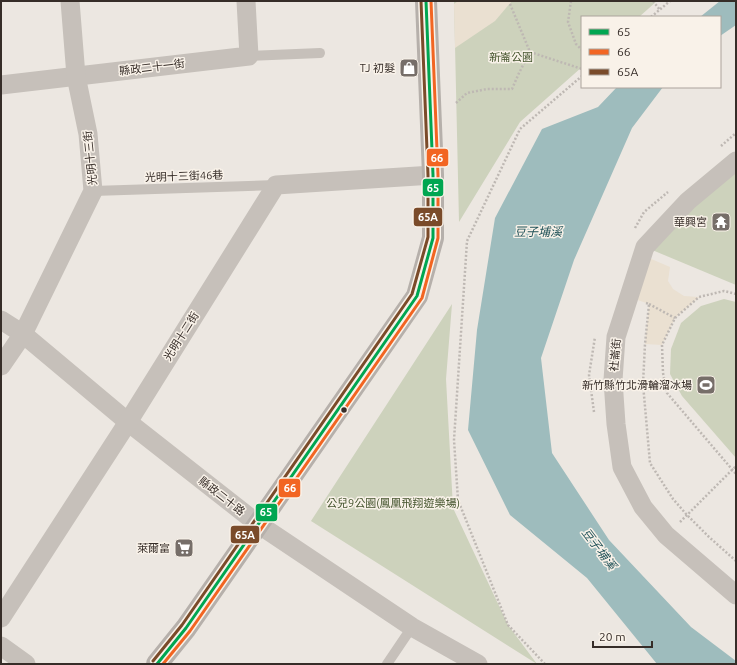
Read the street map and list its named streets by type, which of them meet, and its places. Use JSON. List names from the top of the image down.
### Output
{
  "streets": {
    "street": [
      "縣政二十一街",
      "光明十三街",
      "光明十二街",
      "社崙街",
      "縣政二十路"
    ],
    "lane": ["光明十三街46巷"]
  },
  "crossings": [
    ["縣政二十一街", "光明十三街"],
    ["光明十三街", "光明十三街46巷"],
    ["光明十三街", "縣政二十路"],
    ["光明十三街46巷", "光明十二街"],
    ["光明十二街", "縣政二十路"]
  ],
  "water": ["豆子埔溪"],
  "parks": ["新崙公園", "公兒9公園(鳳凰飛翔遊樂場)"],
  "places": {
    "shop": ["TJ 初髮"],
    "temple": ["華興宮"],
    "sports": ["新竹縣竹北滑輪溜冰場"],
    "supermarket": ["萊爾富"]
  },
  "lines": ["transit line 65", "transit line 66", "transit line 65A"],
  "legend": ["65", "66", "65A"],
  "scale_bar": "20 m"
}
